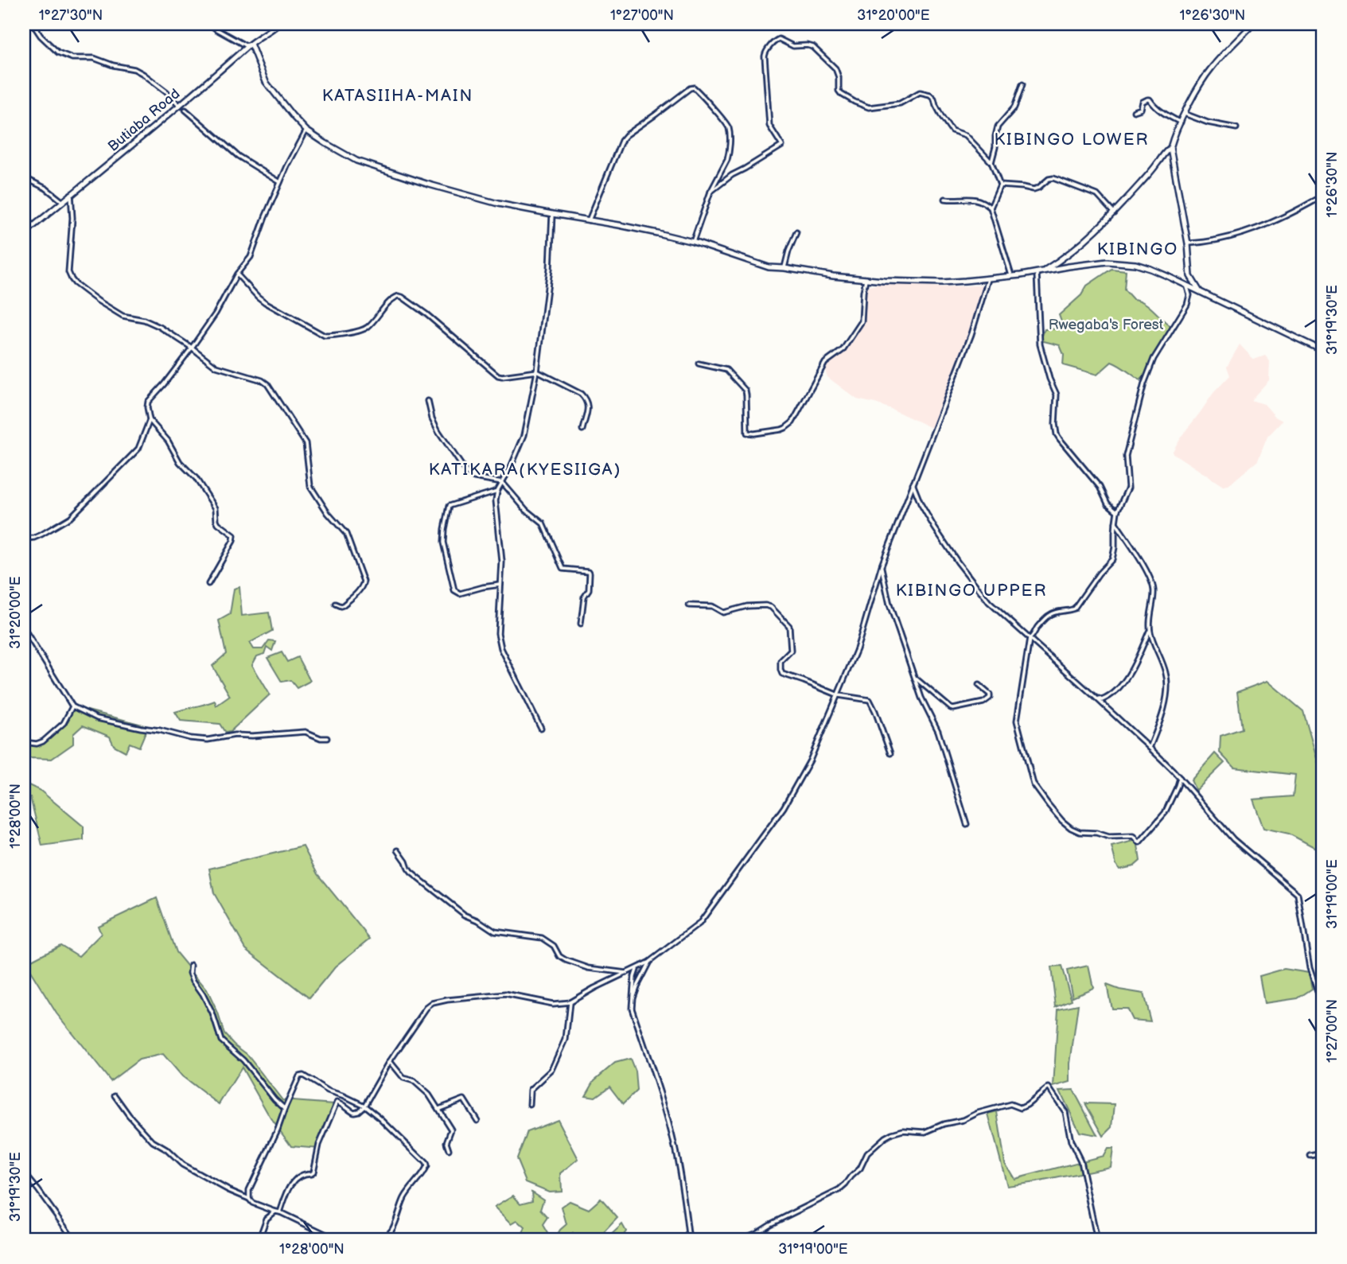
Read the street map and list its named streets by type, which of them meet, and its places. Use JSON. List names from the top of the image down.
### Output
{
  "streets": {
    "main road": ["Butiaba Road"]
  },
  "districts": [
    "KATASIIHA-MAIN",
    "KIBINGO LOWER",
    "KIBINGO",
    "KATIKARA(KYESIIGA)",
    "KIBINGO UPPER"
  ],
  "parks": ["Rwegaba's Forest"],
  "coordinates": [
    "1°27'30\"N",
    "1°27'00\"N",
    "31°20'00\"E",
    "1°26'30\"N",
    "31°19'30\"E",
    "1°28'00\"N",
    "31°19'00\"E"
  ]
}
